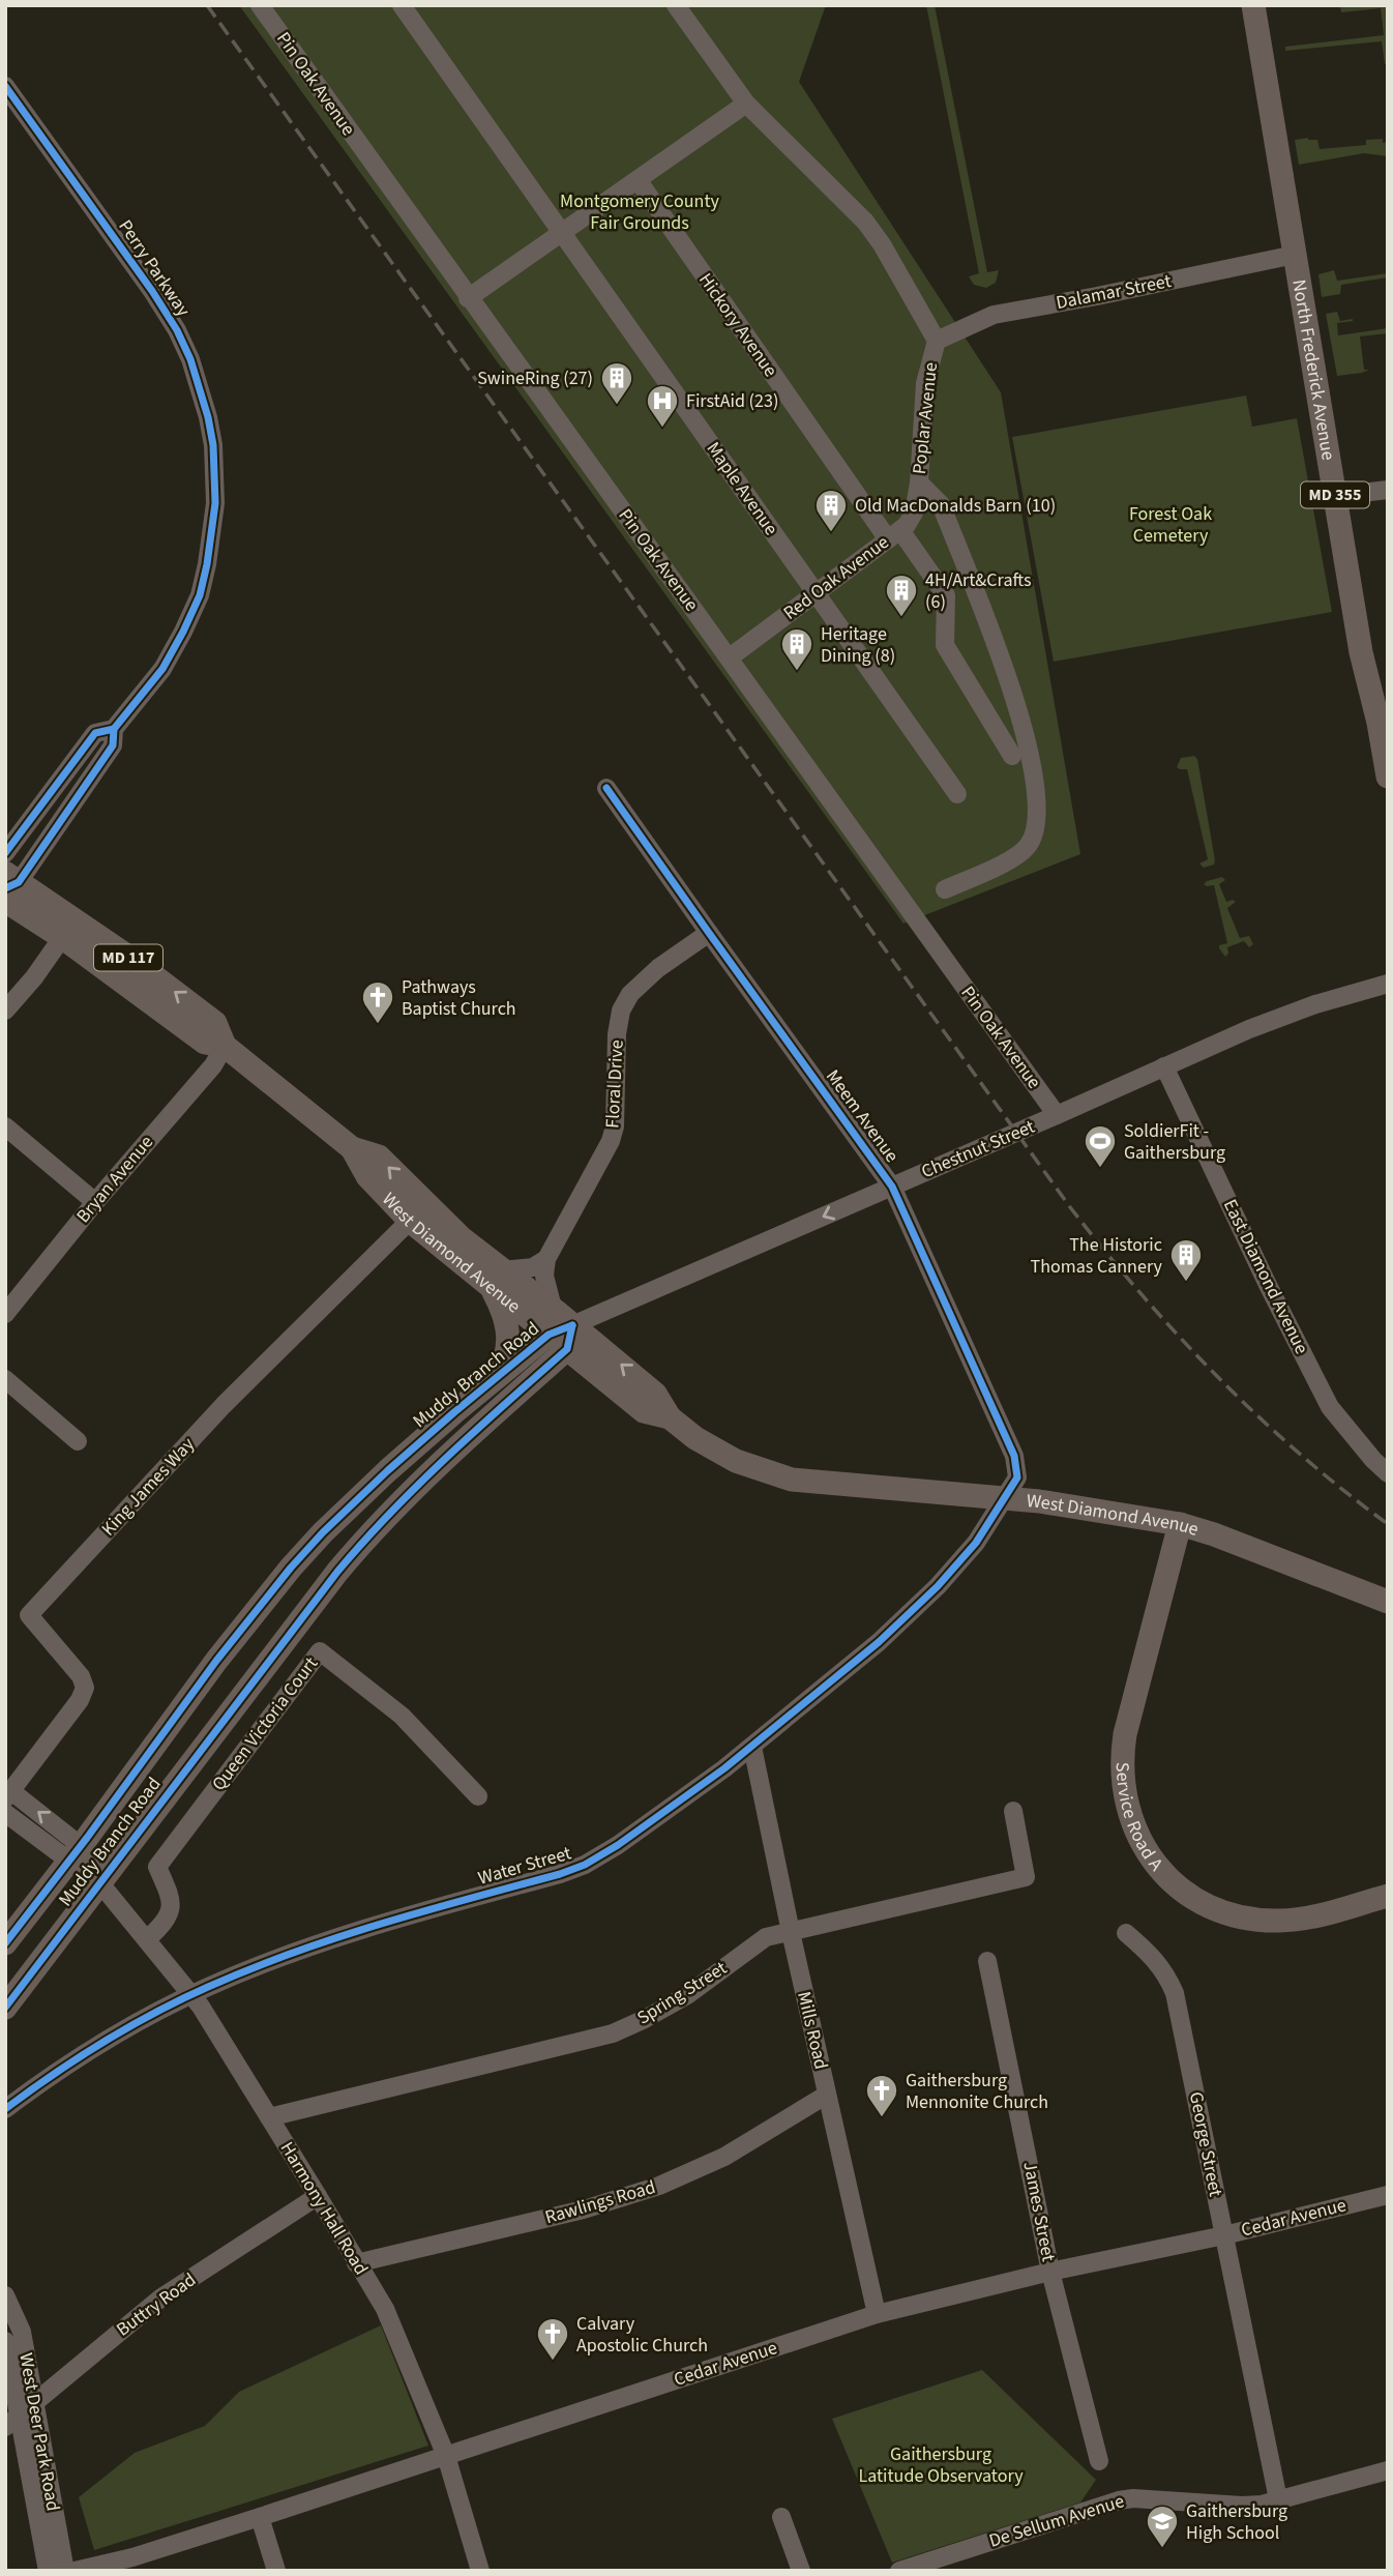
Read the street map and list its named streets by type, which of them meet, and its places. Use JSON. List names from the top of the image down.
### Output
{
  "streets": {
    "main road": [
      "North Frederick Avenue",
      "MD 355",
      "MD 117",
      "West Diamond Avenue",
      "Muddy Branch Road",
      "Service Road A"
    ],
    "street": [
      "Pin Oak Avenue",
      "Perry Parkway",
      "Dalamar Street",
      "Hickory Avenue",
      "Poplar Avenue",
      "Maple Avenue",
      "Red Oak Avenue",
      "Floral Drive",
      "Meem Avenue",
      "Chestnut Street",
      "Bryan Avenue",
      "East Diamond Avenue",
      "King James Way",
      "Queen Victoria Court",
      "Water Street",
      "Spring Street",
      "Mills Road",
      "George Street",
      "Rawlings Road",
      "Harmony Hall Road",
      "James Street",
      "Cedar Avenue",
      "Buttry Road",
      "West Deer Park Road",
      "De Sellum Avenue"
    ]
  },
  "crossings": [
    ["Pin Oak Avenue", "Red Oak Avenue"],
    ["Pin Oak Avenue", "Chestnut Street"],
    ["Perry Parkway", "West Diamond Avenue"],
    ["Dalamar Street", "North Frederick Avenue"],
    ["Dalamar Street", "Poplar Avenue"],
    ["Hickory Avenue", "Red Oak Avenue"],
    ["Poplar Avenue", "Red Oak Avenue"],
    ["Maple Avenue", "Red Oak Avenue"],
    ["Floral Drive", "Meem Avenue"],
    ["Meem Avenue", "Chestnut Street"],
    ["Meem Avenue", "West Diamond Avenue"],
    ["Meem Avenue", "Water Street"],
    ["Chestnut Street", "West Diamond Avenue"],
    ["Chestnut Street", "East Diamond Avenue"],
    ["Chestnut Street", "Muddy Branch Road"],
    ["Bryan Avenue", "West Diamond Avenue"],
    ["West Diamond Avenue", "Muddy Branch Road"],
    ["West Diamond Avenue", "King James Way"],
    ["West Diamond Avenue", "Service Road A"],
    ["West Diamond Avenue", "Water Street"],
    ["Muddy Branch Road", "King James Way"],
    ["Muddy Branch Road", "Harmony Hall Road"],
    ["King James Way", "Harmony Hall Road"],
    ["Queen Victoria Court", "Harmony Hall Road"],
    ["Water Street", "Mills Road"],
    ["Water Street", "Harmony Hall Road"],
    ["Spring Street", "Mills Road"],
    ["Spring Street", "Harmony Hall Road"],
    ["Mills Road", "Rawlings Road"],
    ["Mills Road", "Cedar Avenue"],
    ["George Street", "Cedar Avenue"],
    ["George Street", "De Sellum Avenue"],
    ["Rawlings Road", "Harmony Hall Road"],
    ["Harmony Hall Road", "Cedar Avenue"],
    ["Harmony Hall Road", "Buttry Road"],
    ["James Street", "Cedar Avenue"],
    ["Buttry Road", "West Deer Park Road"]
  ],
  "one_way": ["Chestnut Street"],
  "parks": ["Montgomery County Fair Grounds", "Forest Oak Cemetery", "Gaithersburg Latitude Observatory"],
  "places": {
    "building": [
      "SwineRing (27)",
      "Old MacDonalds Barn (10)",
      "4H/Art&Crafts (6)",
      "Heritage Dining (8)",
      "The Historic Thomas Cannery"
    ],
    "hospital": ["FirstAid (23)"],
    "church": ["Pathways Baptist Church", "Gaithersburg Mennonite Church", "Calvary Apostolic Church"],
    "sports": ["SoldierFit - Gaithersburg"],
    "school or university": ["Gaithersburg High School"]
  }
}
